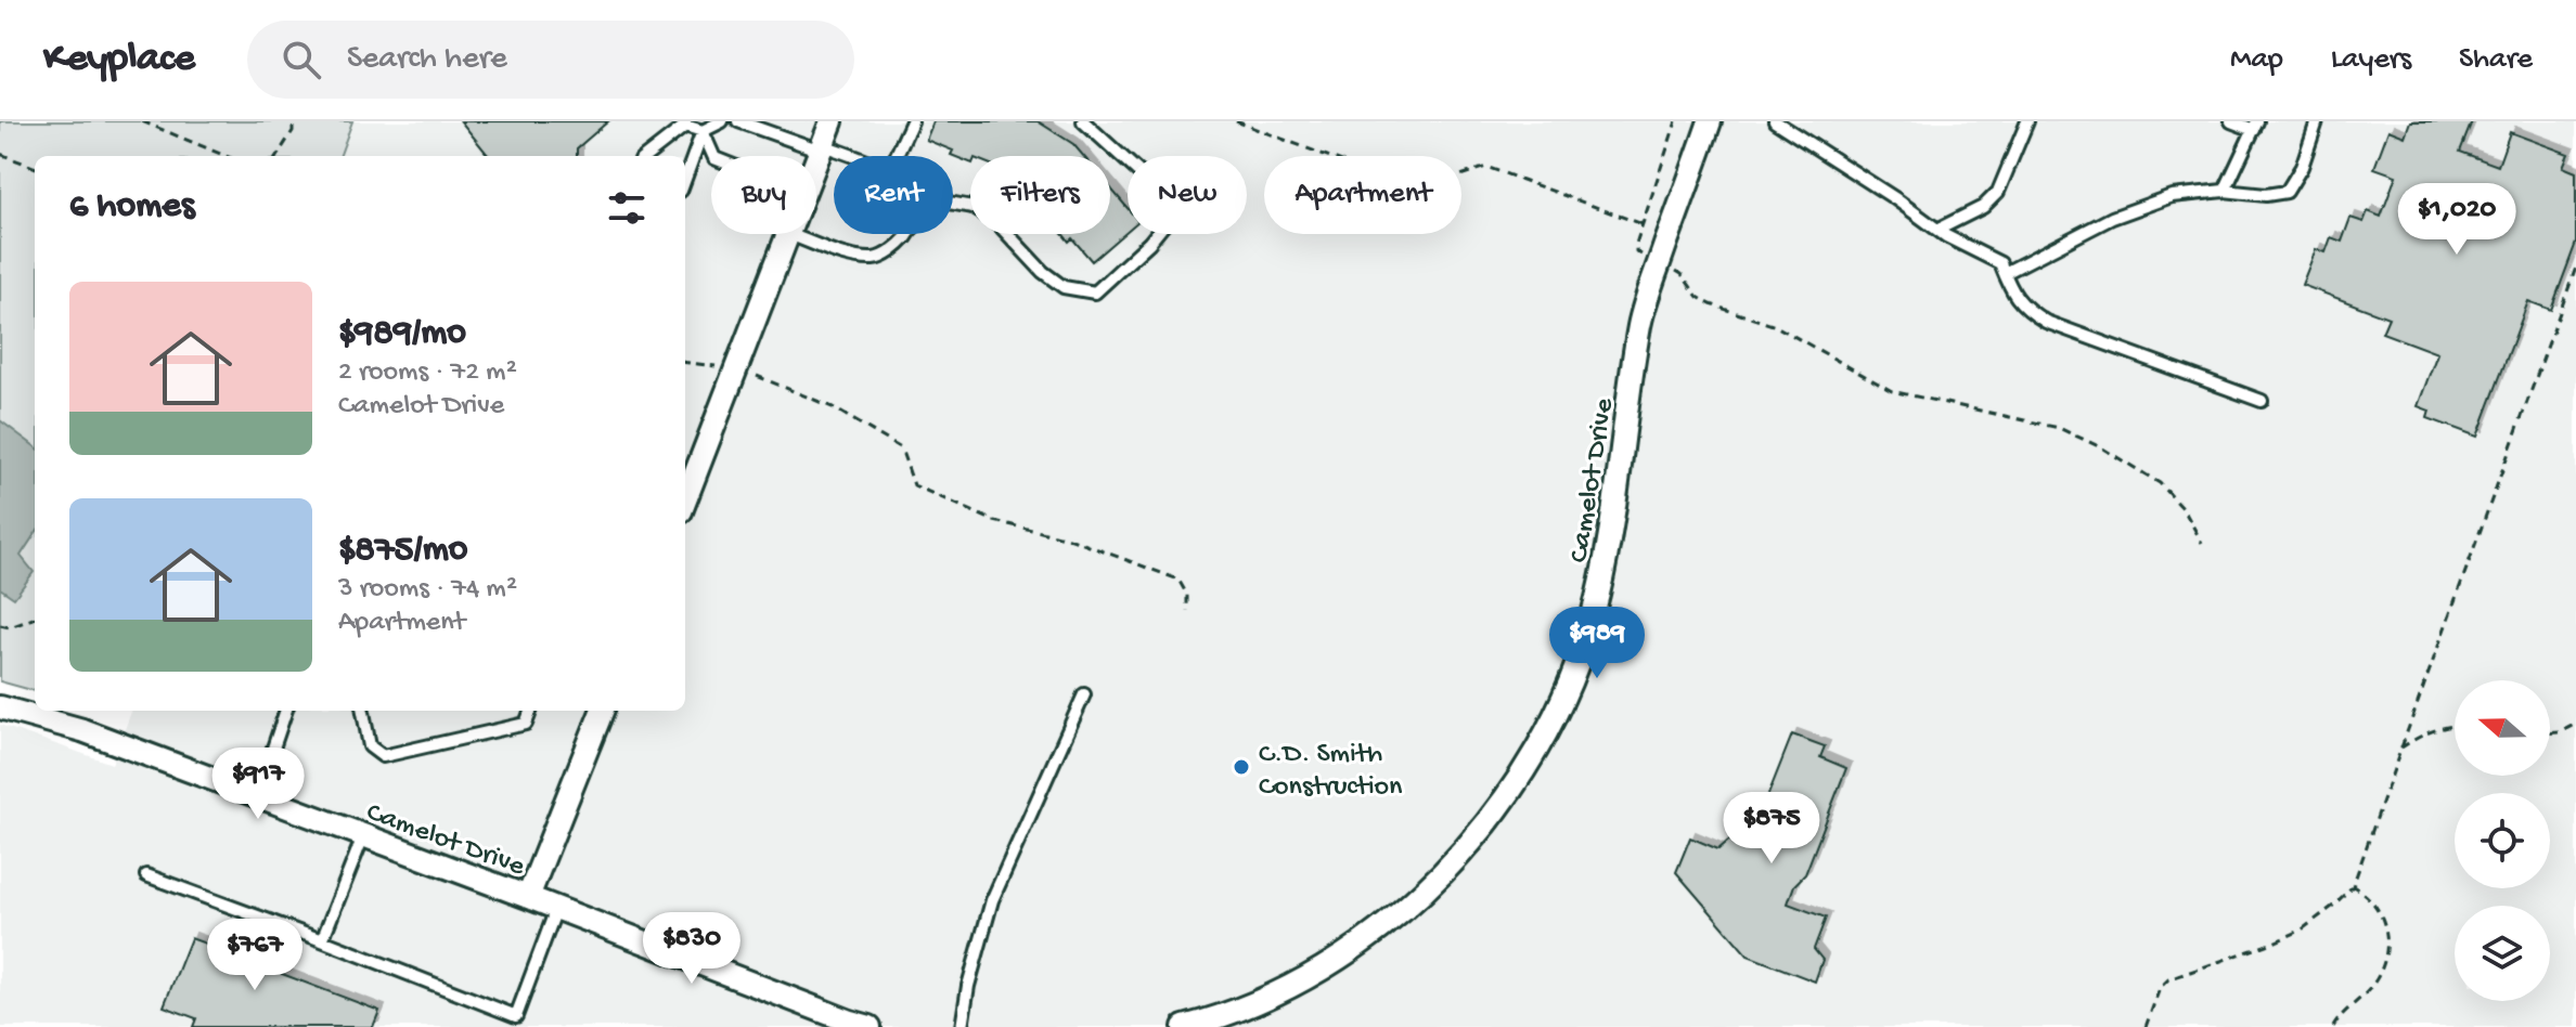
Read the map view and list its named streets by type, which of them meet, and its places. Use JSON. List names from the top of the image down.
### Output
{
  "streets": {
    "street": ["Camelot Drive"]
  },
  "places": ["C.D. Smith Construction"],
  "north": "left",
  "page": {
    "header": "Keyplace",
    "search": "Search here",
    "nav": ["Map", "Layers", "Share"],
    "chip": [
      "Buy",
      "Rent",
      "Filters",
      "New",
      "Apartment"
    ],
    "heading": "6 homes",
    "price": [
      "$1,020",
      "$989",
      "$917",
      "$875",
      "$830",
      "$767"
    ],
    "list": [
      {
        "name": "$989/mo",
        "note": "2 rooms · 72 m² · Camelot Drive"
      },
      {
        "name": "$875/mo",
        "note": "3 rooms · 74 m² · Apartment"
      }
    ]
  }
}
